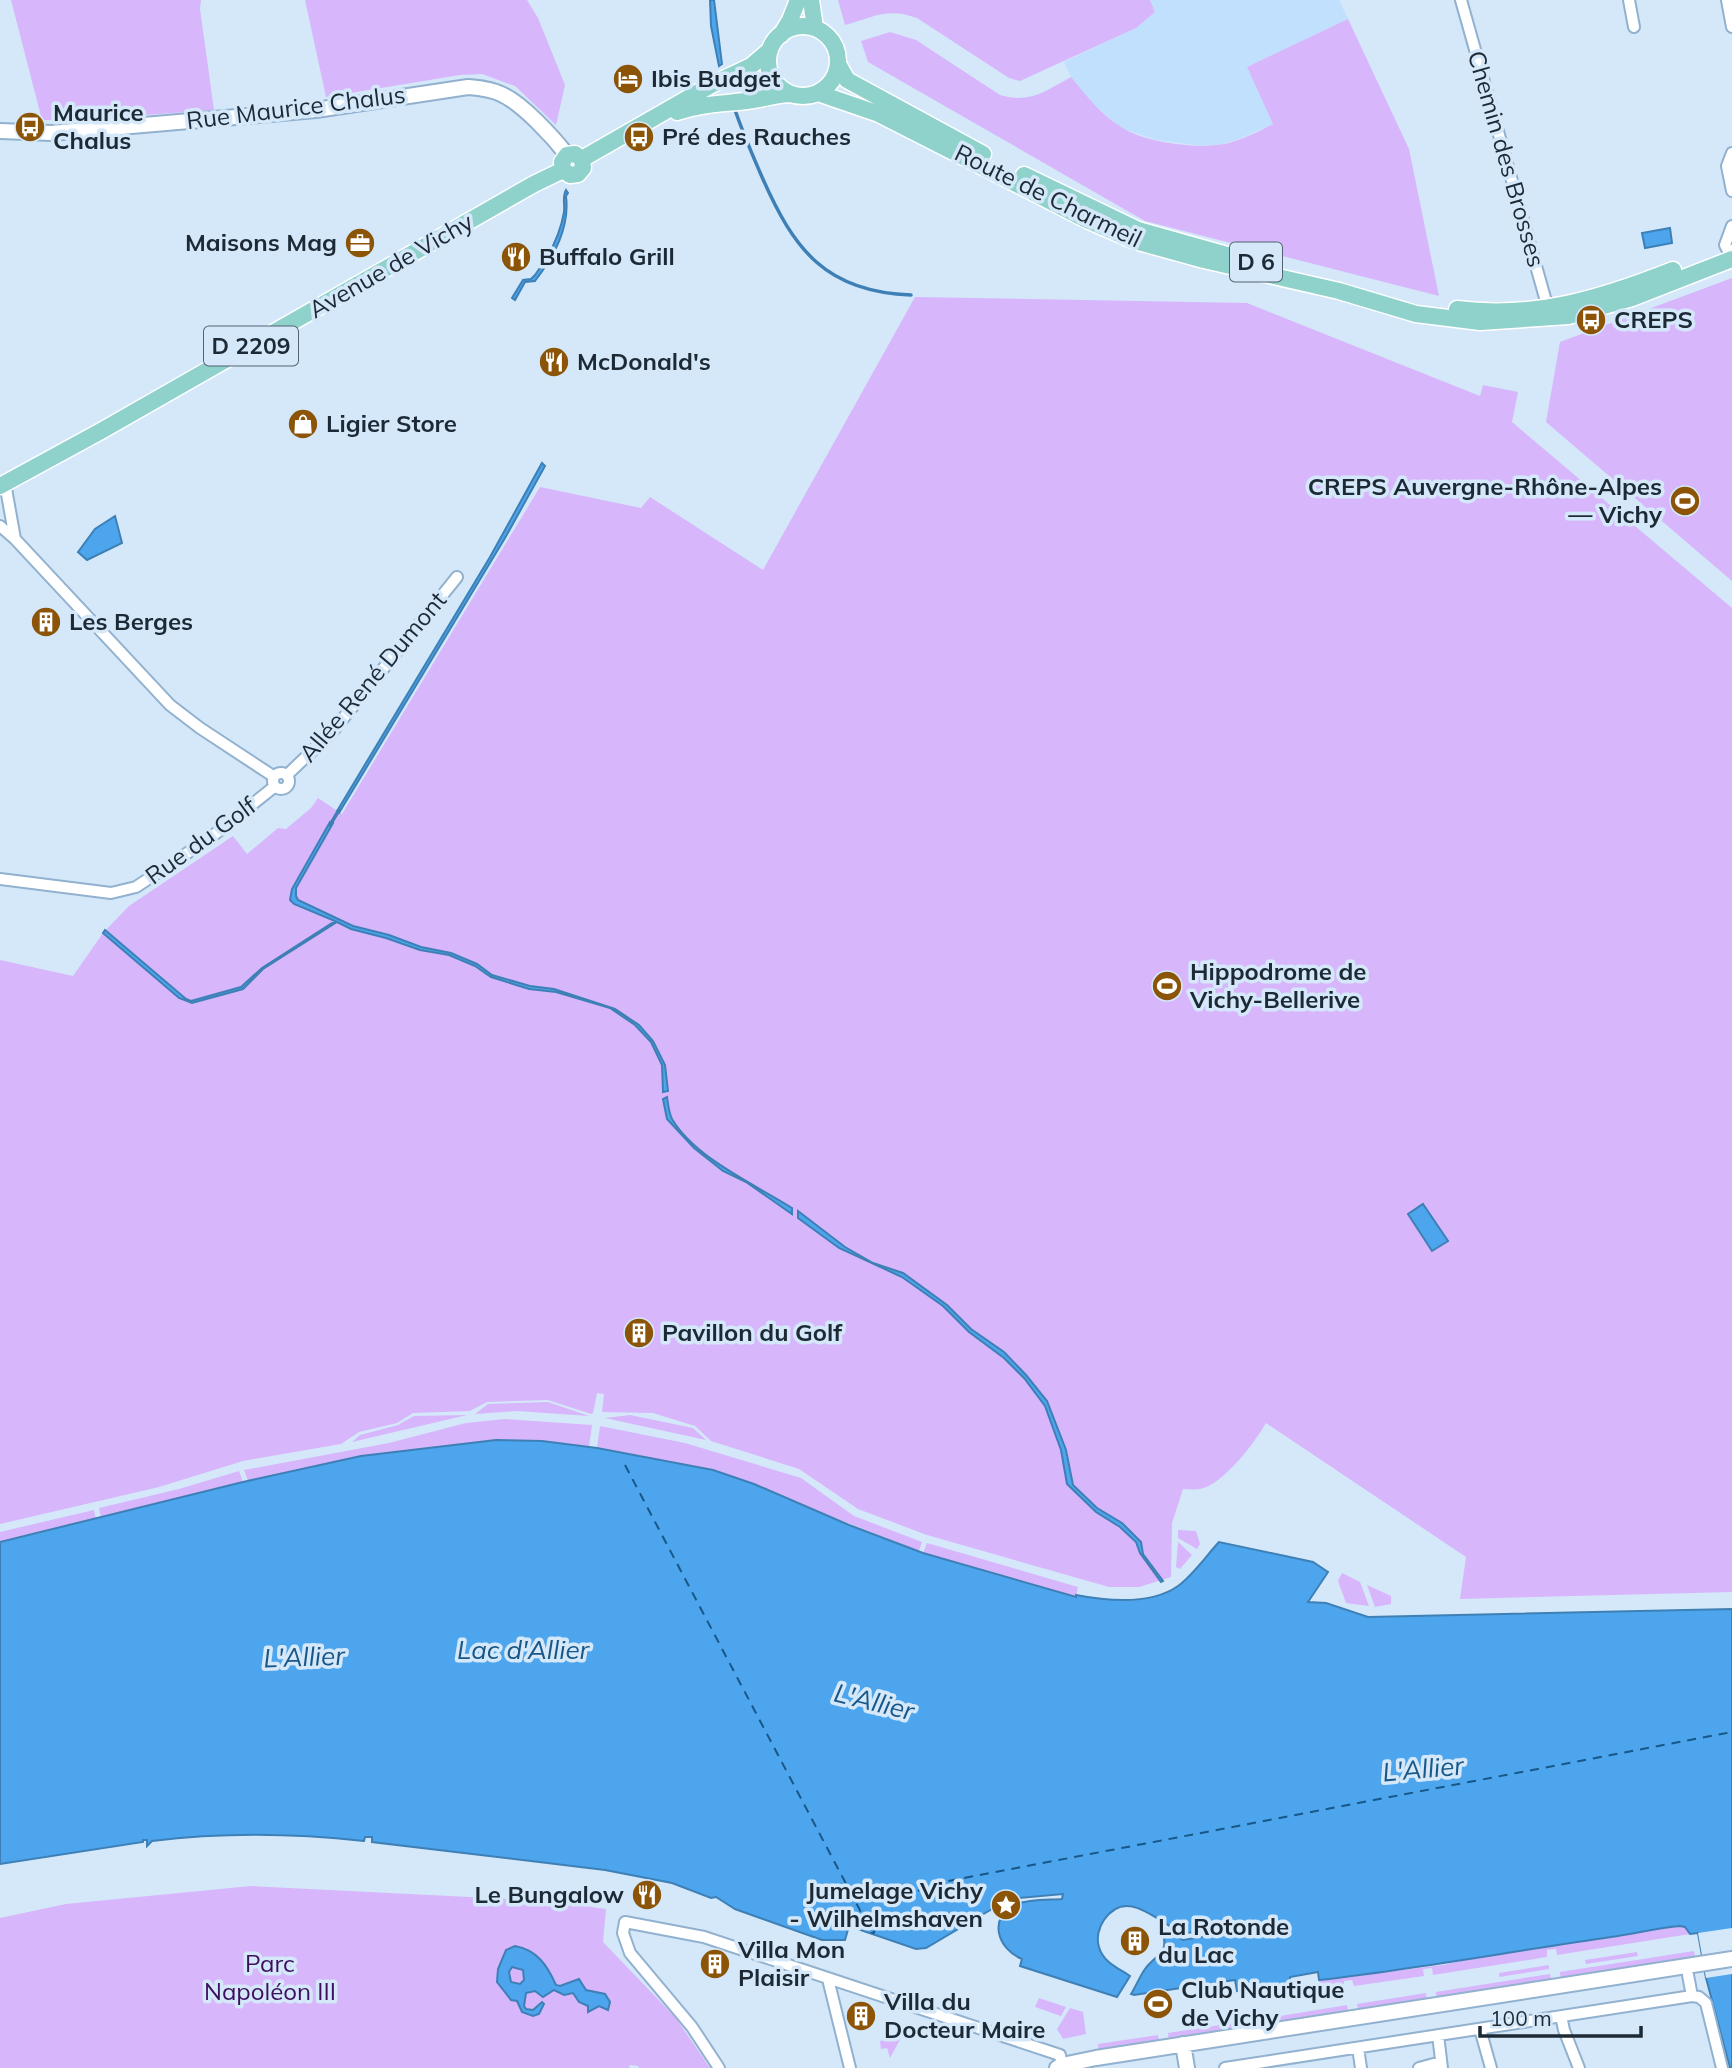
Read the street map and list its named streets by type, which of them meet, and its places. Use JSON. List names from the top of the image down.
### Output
{
  "streets": {
    "main road": [
      "Rue Maurice Chalus",
      "Route de Charmeil",
      "D 6",
      "Avenue de Vichy",
      "D 2209"
    ],
    "street": ["Chemin des Brosses", "Allée René Dumont", "Rue du Golf"]
  },
  "crossings": [
    ["Rue Maurice Chalus", "Avenue de Vichy"],
    ["Chemin des Brosses", "Route de Charmeil"],
    ["Route de Charmeil", "Avenue de Vichy"],
    ["Allée René Dumont", "Rue du Golf"]
  ],
  "water": ["Lac d'Allier", "L'Allier"],
  "parks": ["Parc Napoléon III"],
  "places": {
    "hotel": ["Ibis Budget"],
    "bus stop": ["Maurice Chalus", "Pré des Rauches", "CREPS"],
    "office": ["Maisons Mag"],
    "restaurant": ["Buffalo Grill", "McDonald's", "Le Bungalow"],
    "shop": ["Ligier Store"],
    "sports": ["CREPS Auvergne-Rhône-Alpes — Vichy", "Hippodrome de Vichy-Bellerive", "Club Nautique de Vichy"],
    "building": [
      "Les Berges",
      "Pavillon du Golf",
      "La Rotonde du Lac",
      "Villa Mon Plaisir",
      "Villa du Docteur Maire"
    ],
    "place": ["Jumelage Vichy - Wilhelmshaven"]
  },
  "scale_bar": "100 m"
}
